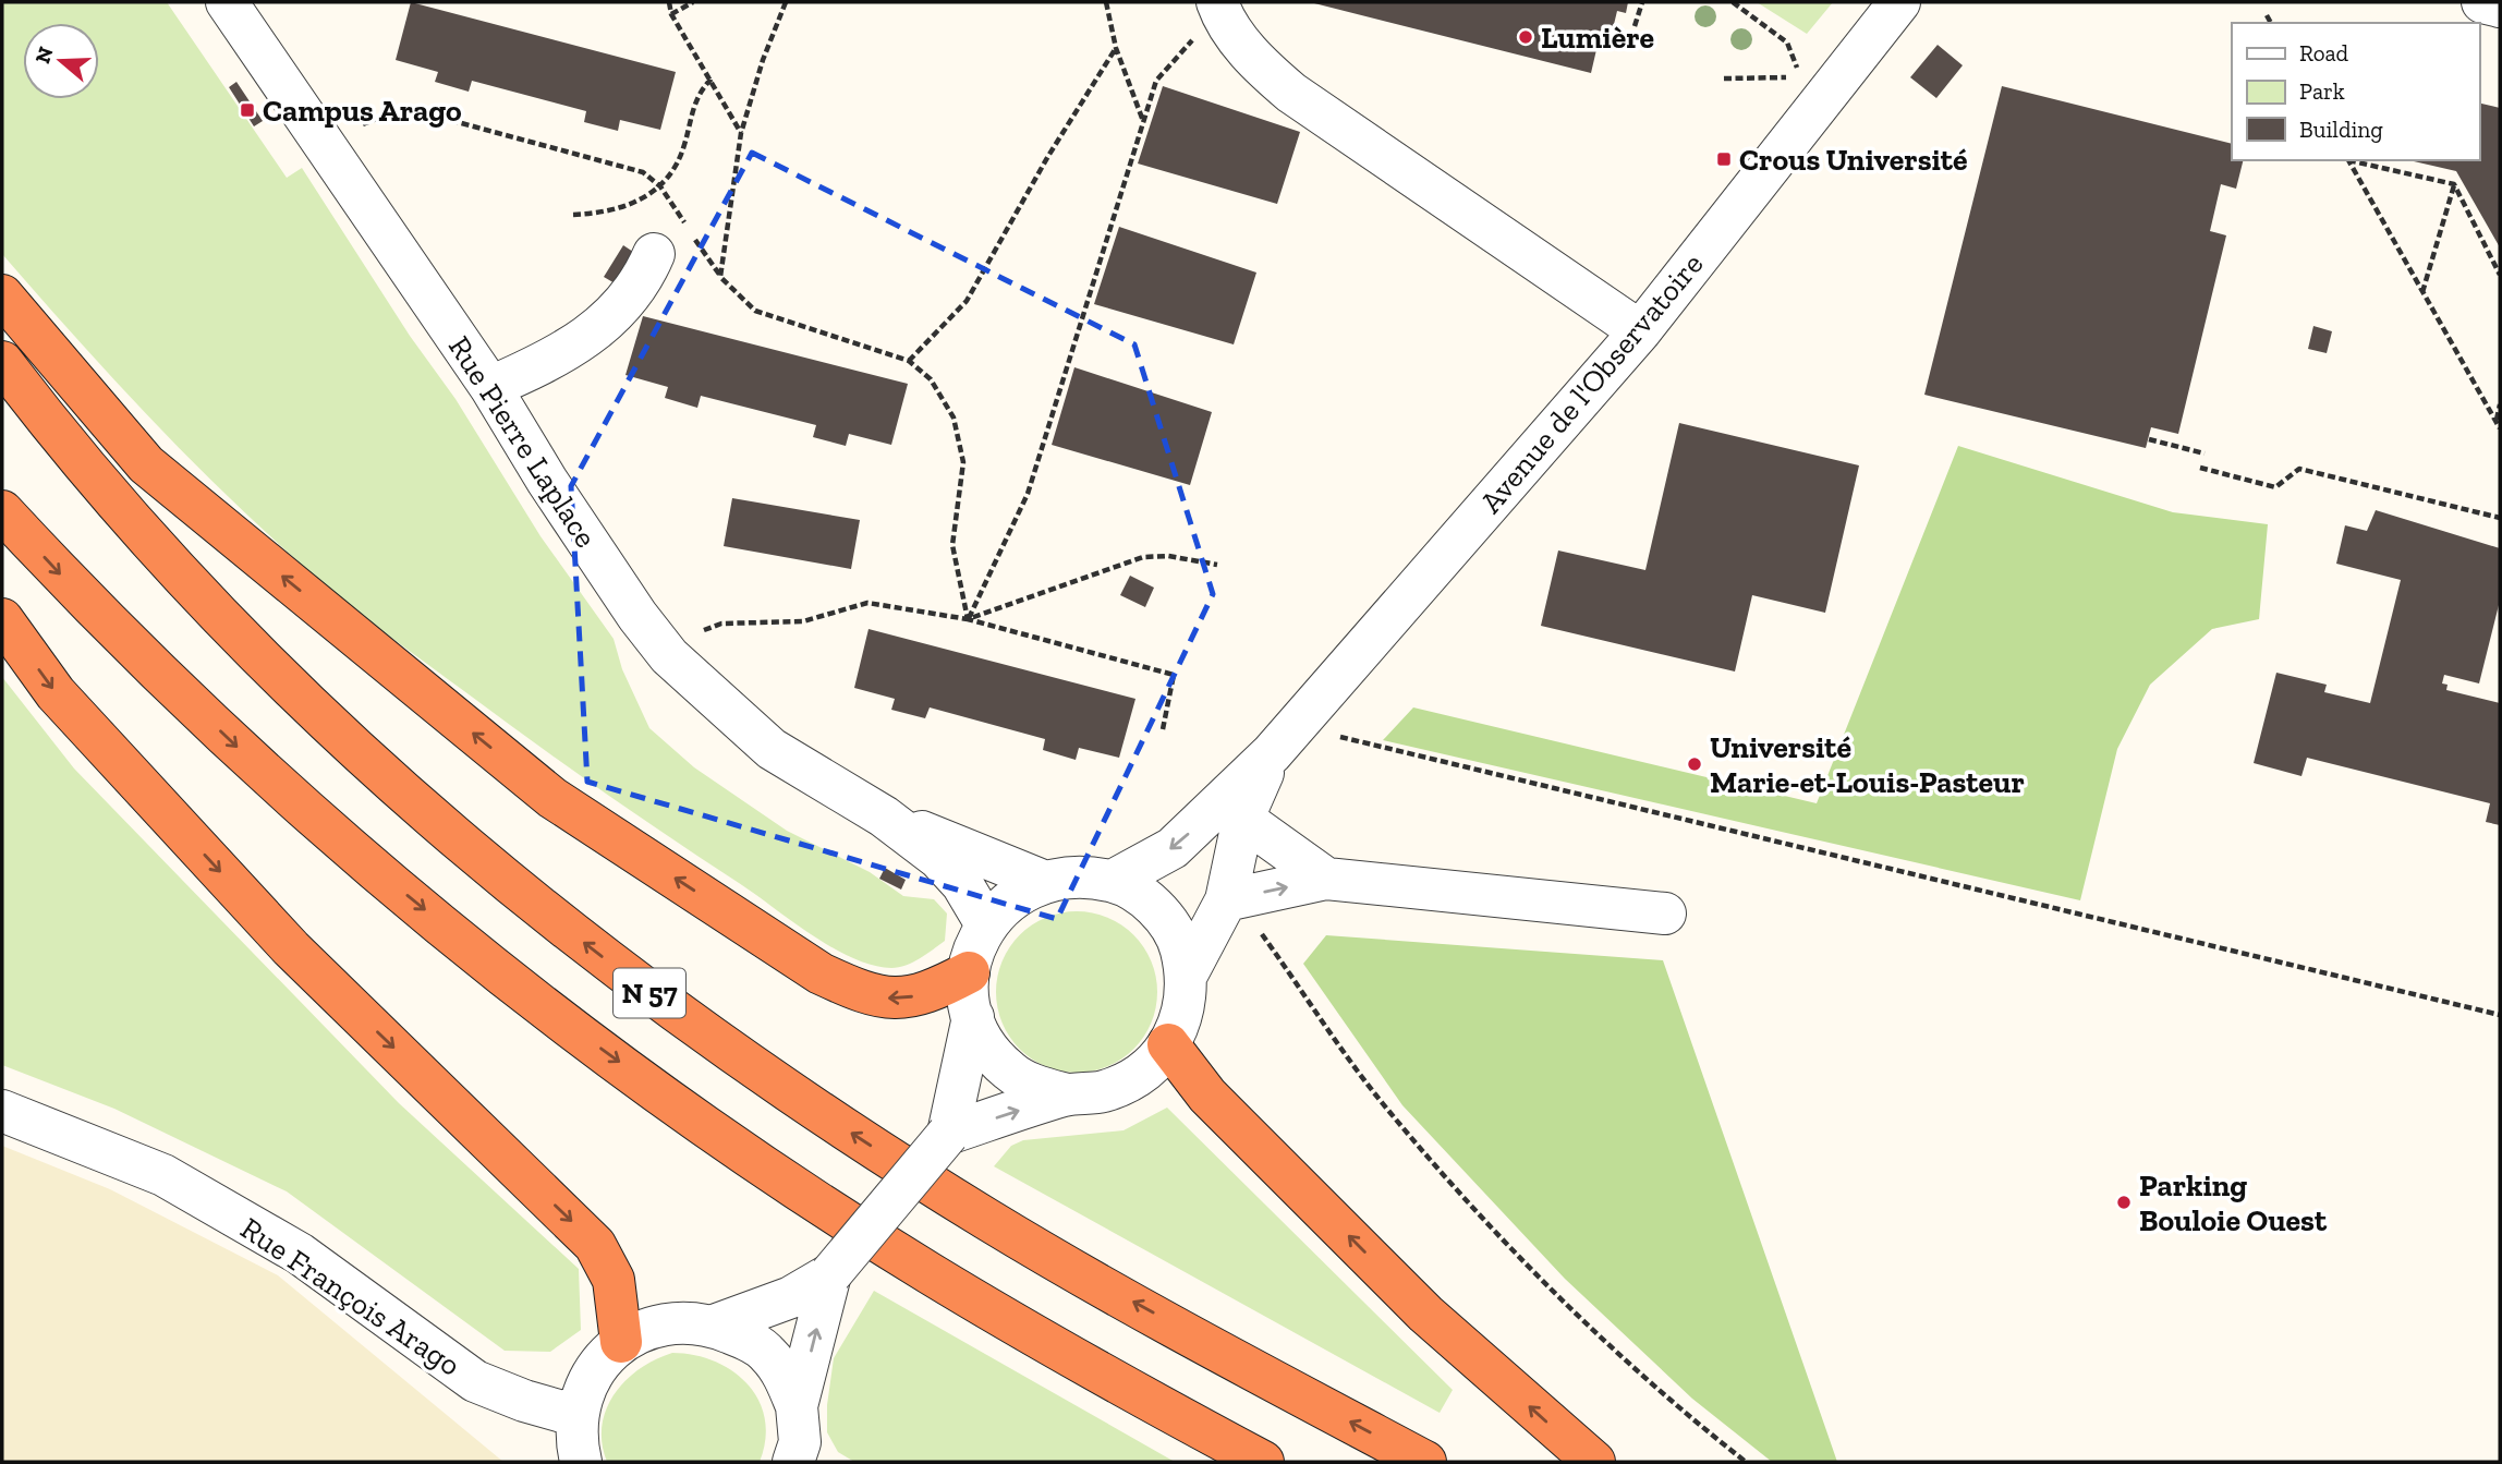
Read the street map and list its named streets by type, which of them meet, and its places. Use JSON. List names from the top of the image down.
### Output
{
  "streets": {
    "highway": ["N 57"],
    "street": ["Avenue de l'Observatoire", "Rue Pierre Laplace", "Rue François Arago"]
  },
  "crossings": [
    ["Avenue de l'Observatoire", "Rue Pierre Laplace"]
  ],
  "places": {
    "other": ["Lumière", "Université Marie-et-Louis-Pasteur", "Parking Bouloie Ouest"],
    "transit": ["Campus Arago", "Crous Université"]
  },
  "legend": ["Road", "Park", "Building"],
  "north": "left"
}
